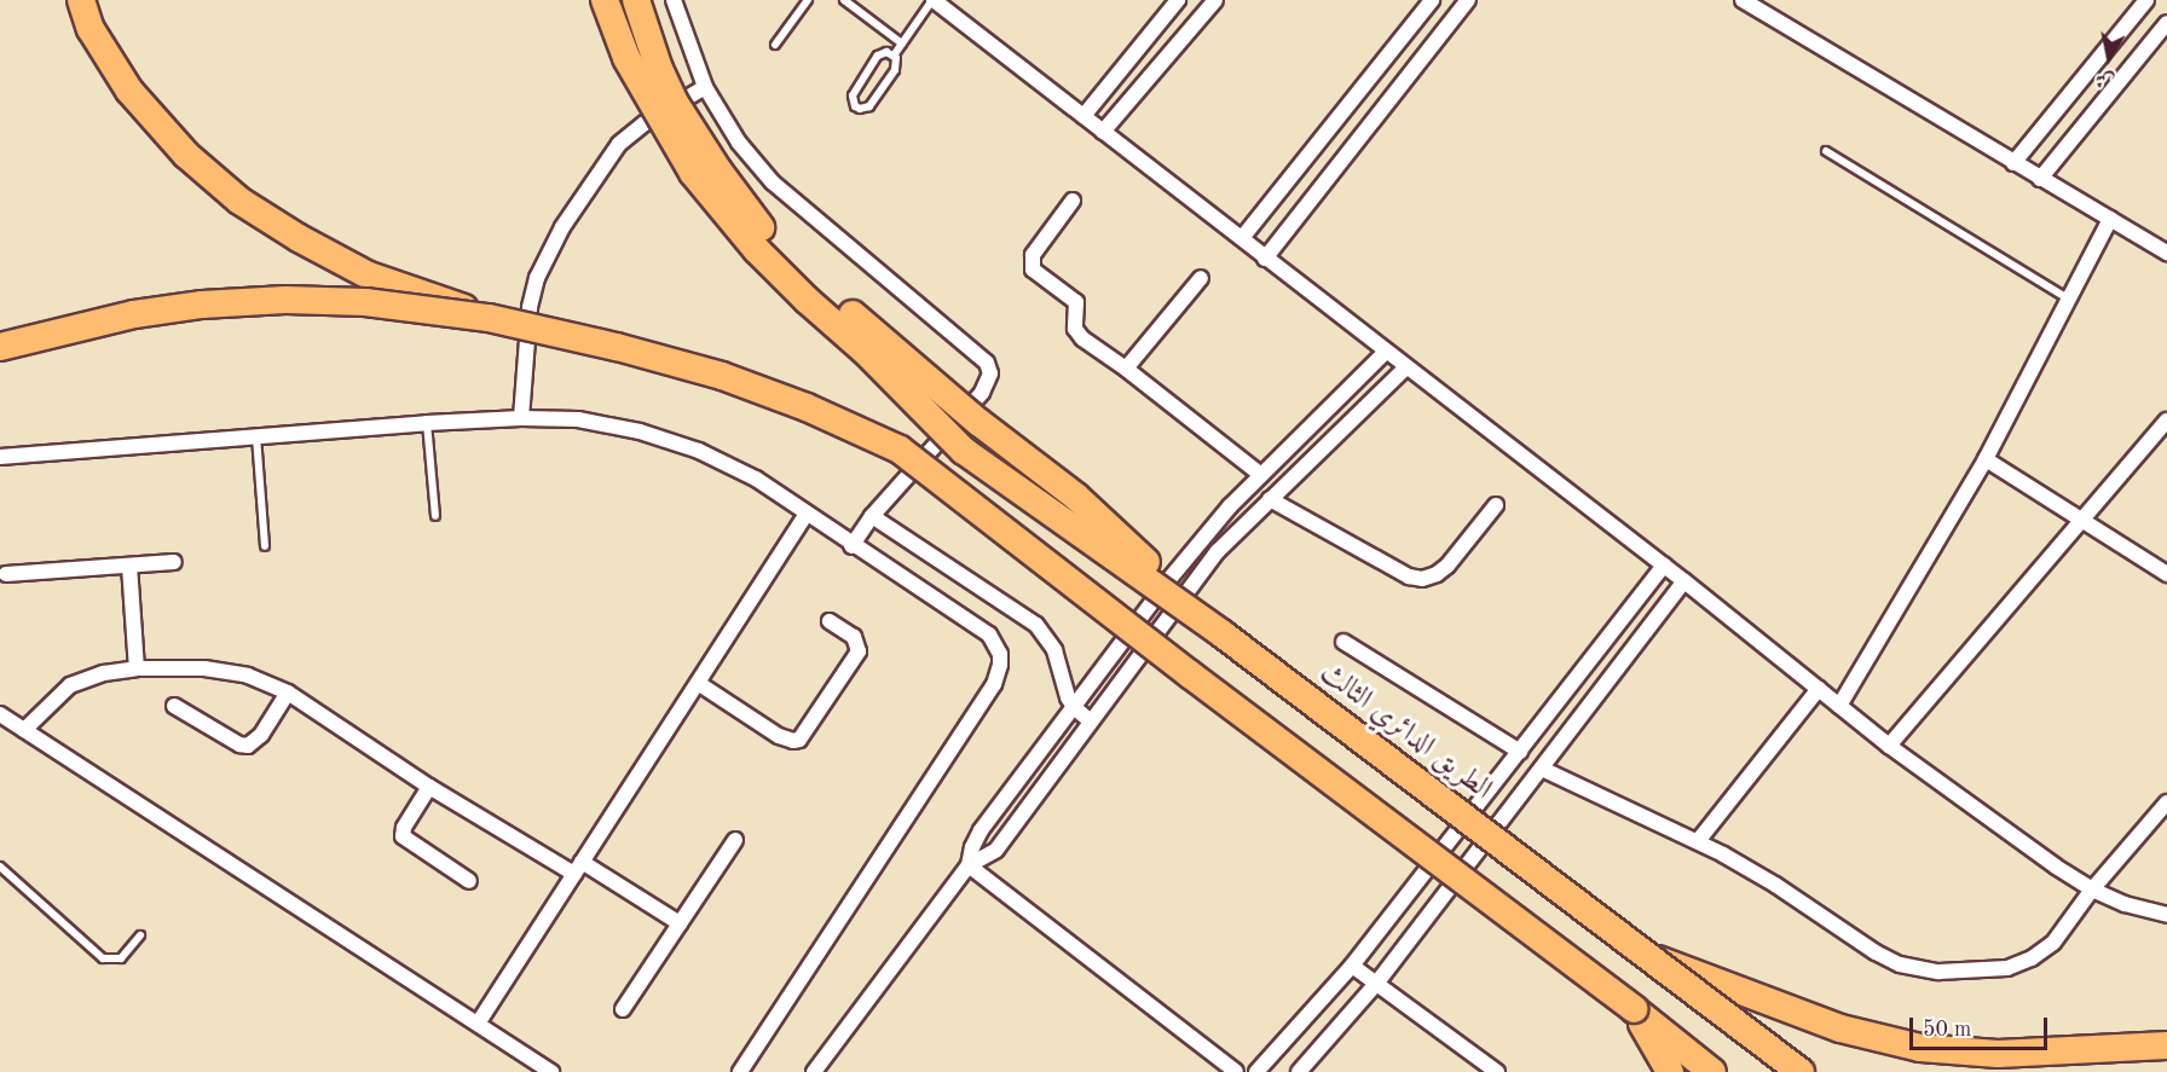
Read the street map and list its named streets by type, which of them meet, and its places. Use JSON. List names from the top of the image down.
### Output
{
  "streets": {
    "highway": ["الطريق الدائري الثالث"]
  },
  "scale_bar": "50 m",
  "north": "bottom"
}
